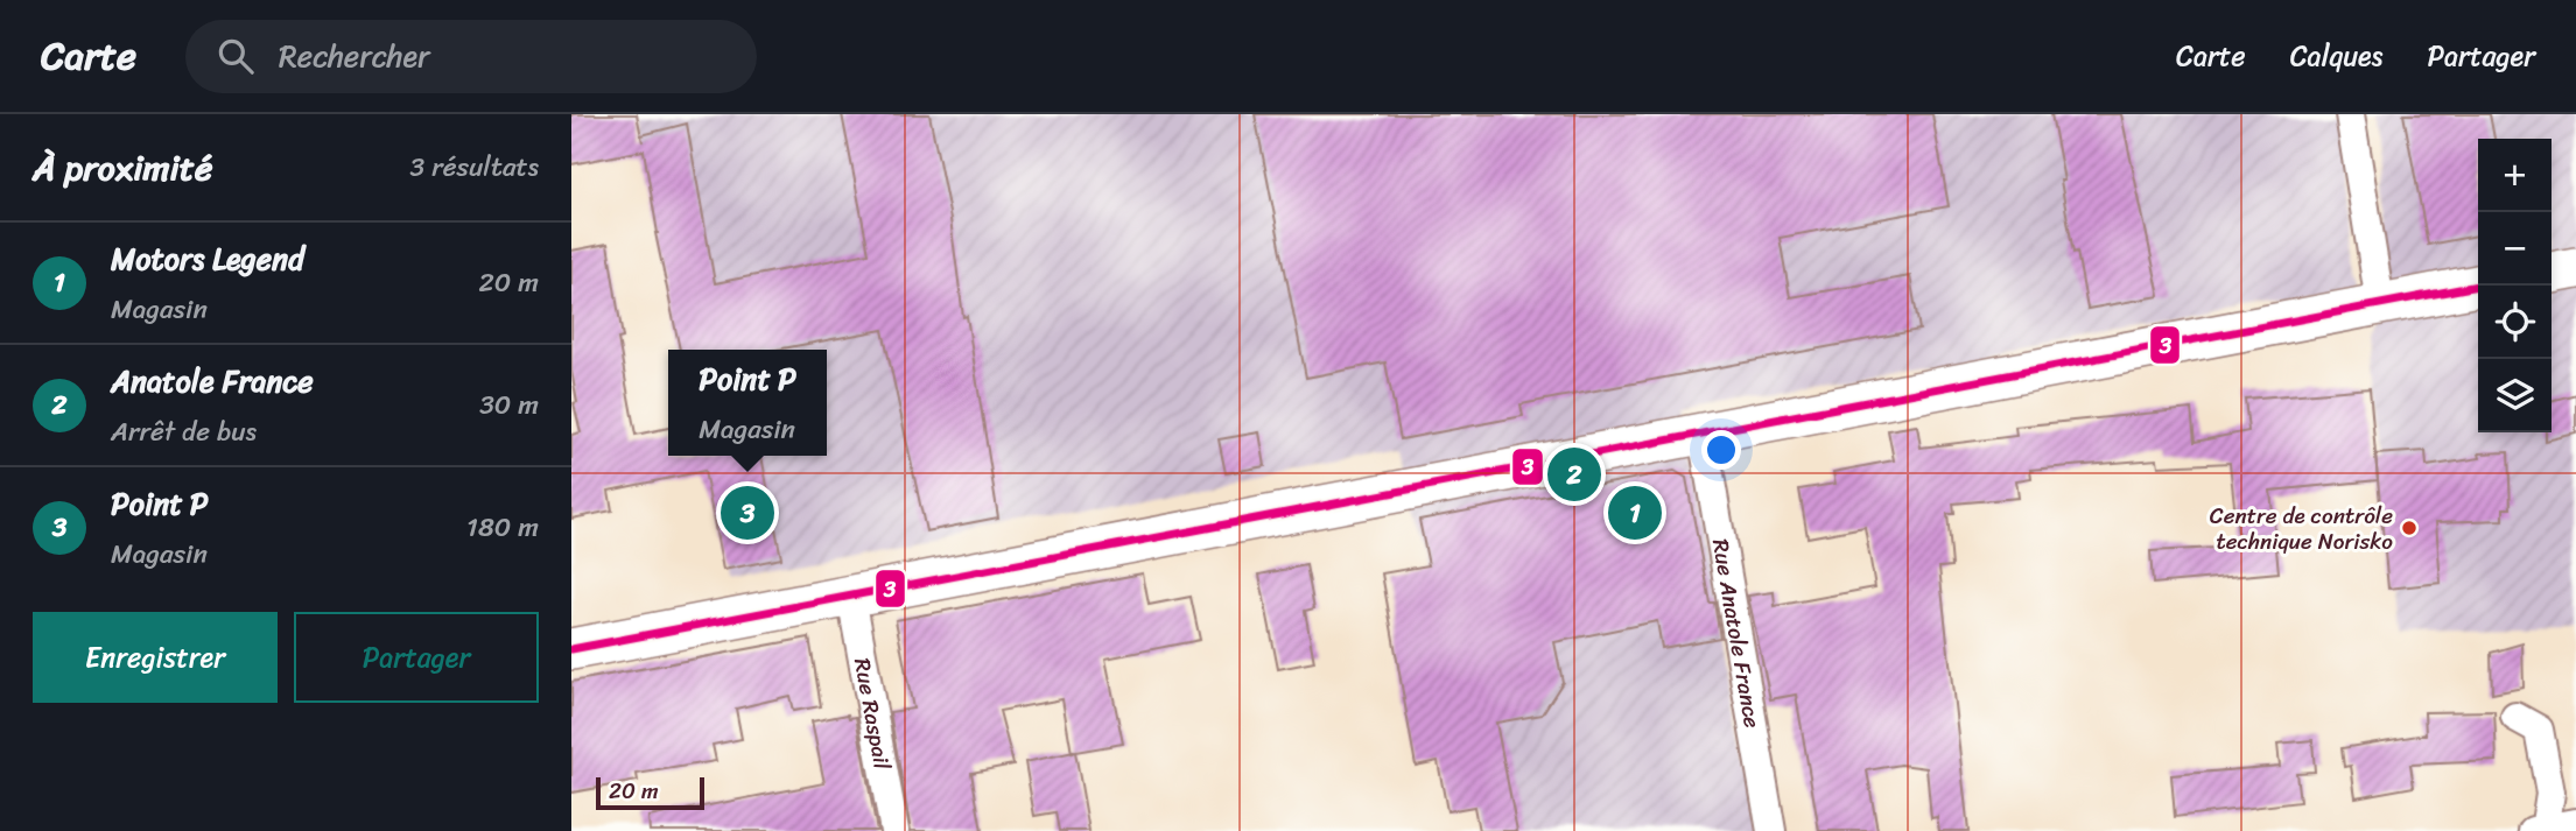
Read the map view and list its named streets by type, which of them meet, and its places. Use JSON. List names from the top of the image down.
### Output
{
  "streets": {
    "street": ["Rue Anatole France", "Rue Raspail"]
  },
  "places": ["Centre de contrôle technique Norisko"],
  "lines": ["transit line 3"],
  "scale_bar": "20 m",
  "page": {
    "header": "Carte",
    "search": "Rechercher",
    "nav": ["Carte", "Calques", "Partager"],
    "heading": ["À proximité", "3 résultats"],
    "map_buttons": ["+", "−"],
    "list": [
      {
        "mark": "1",
        "name": "Motors Legend",
        "note": "Magasin",
        "value": "20 m"
      },
      {
        "mark": "2",
        "name": "Anatole France",
        "note": "Arrêt de bus",
        "value": "30 m"
      },
      {
        "mark": "3",
        "name": "Point P",
        "note": "Magasin",
        "value": "180 m"
      }
    ],
    "popup": ["Point P", "Magasin"],
    "pins": ["2", "1", "3"],
    "buttons": ["Enregistrer", "Partager"],
    "scale": "20 m"
  }
}
